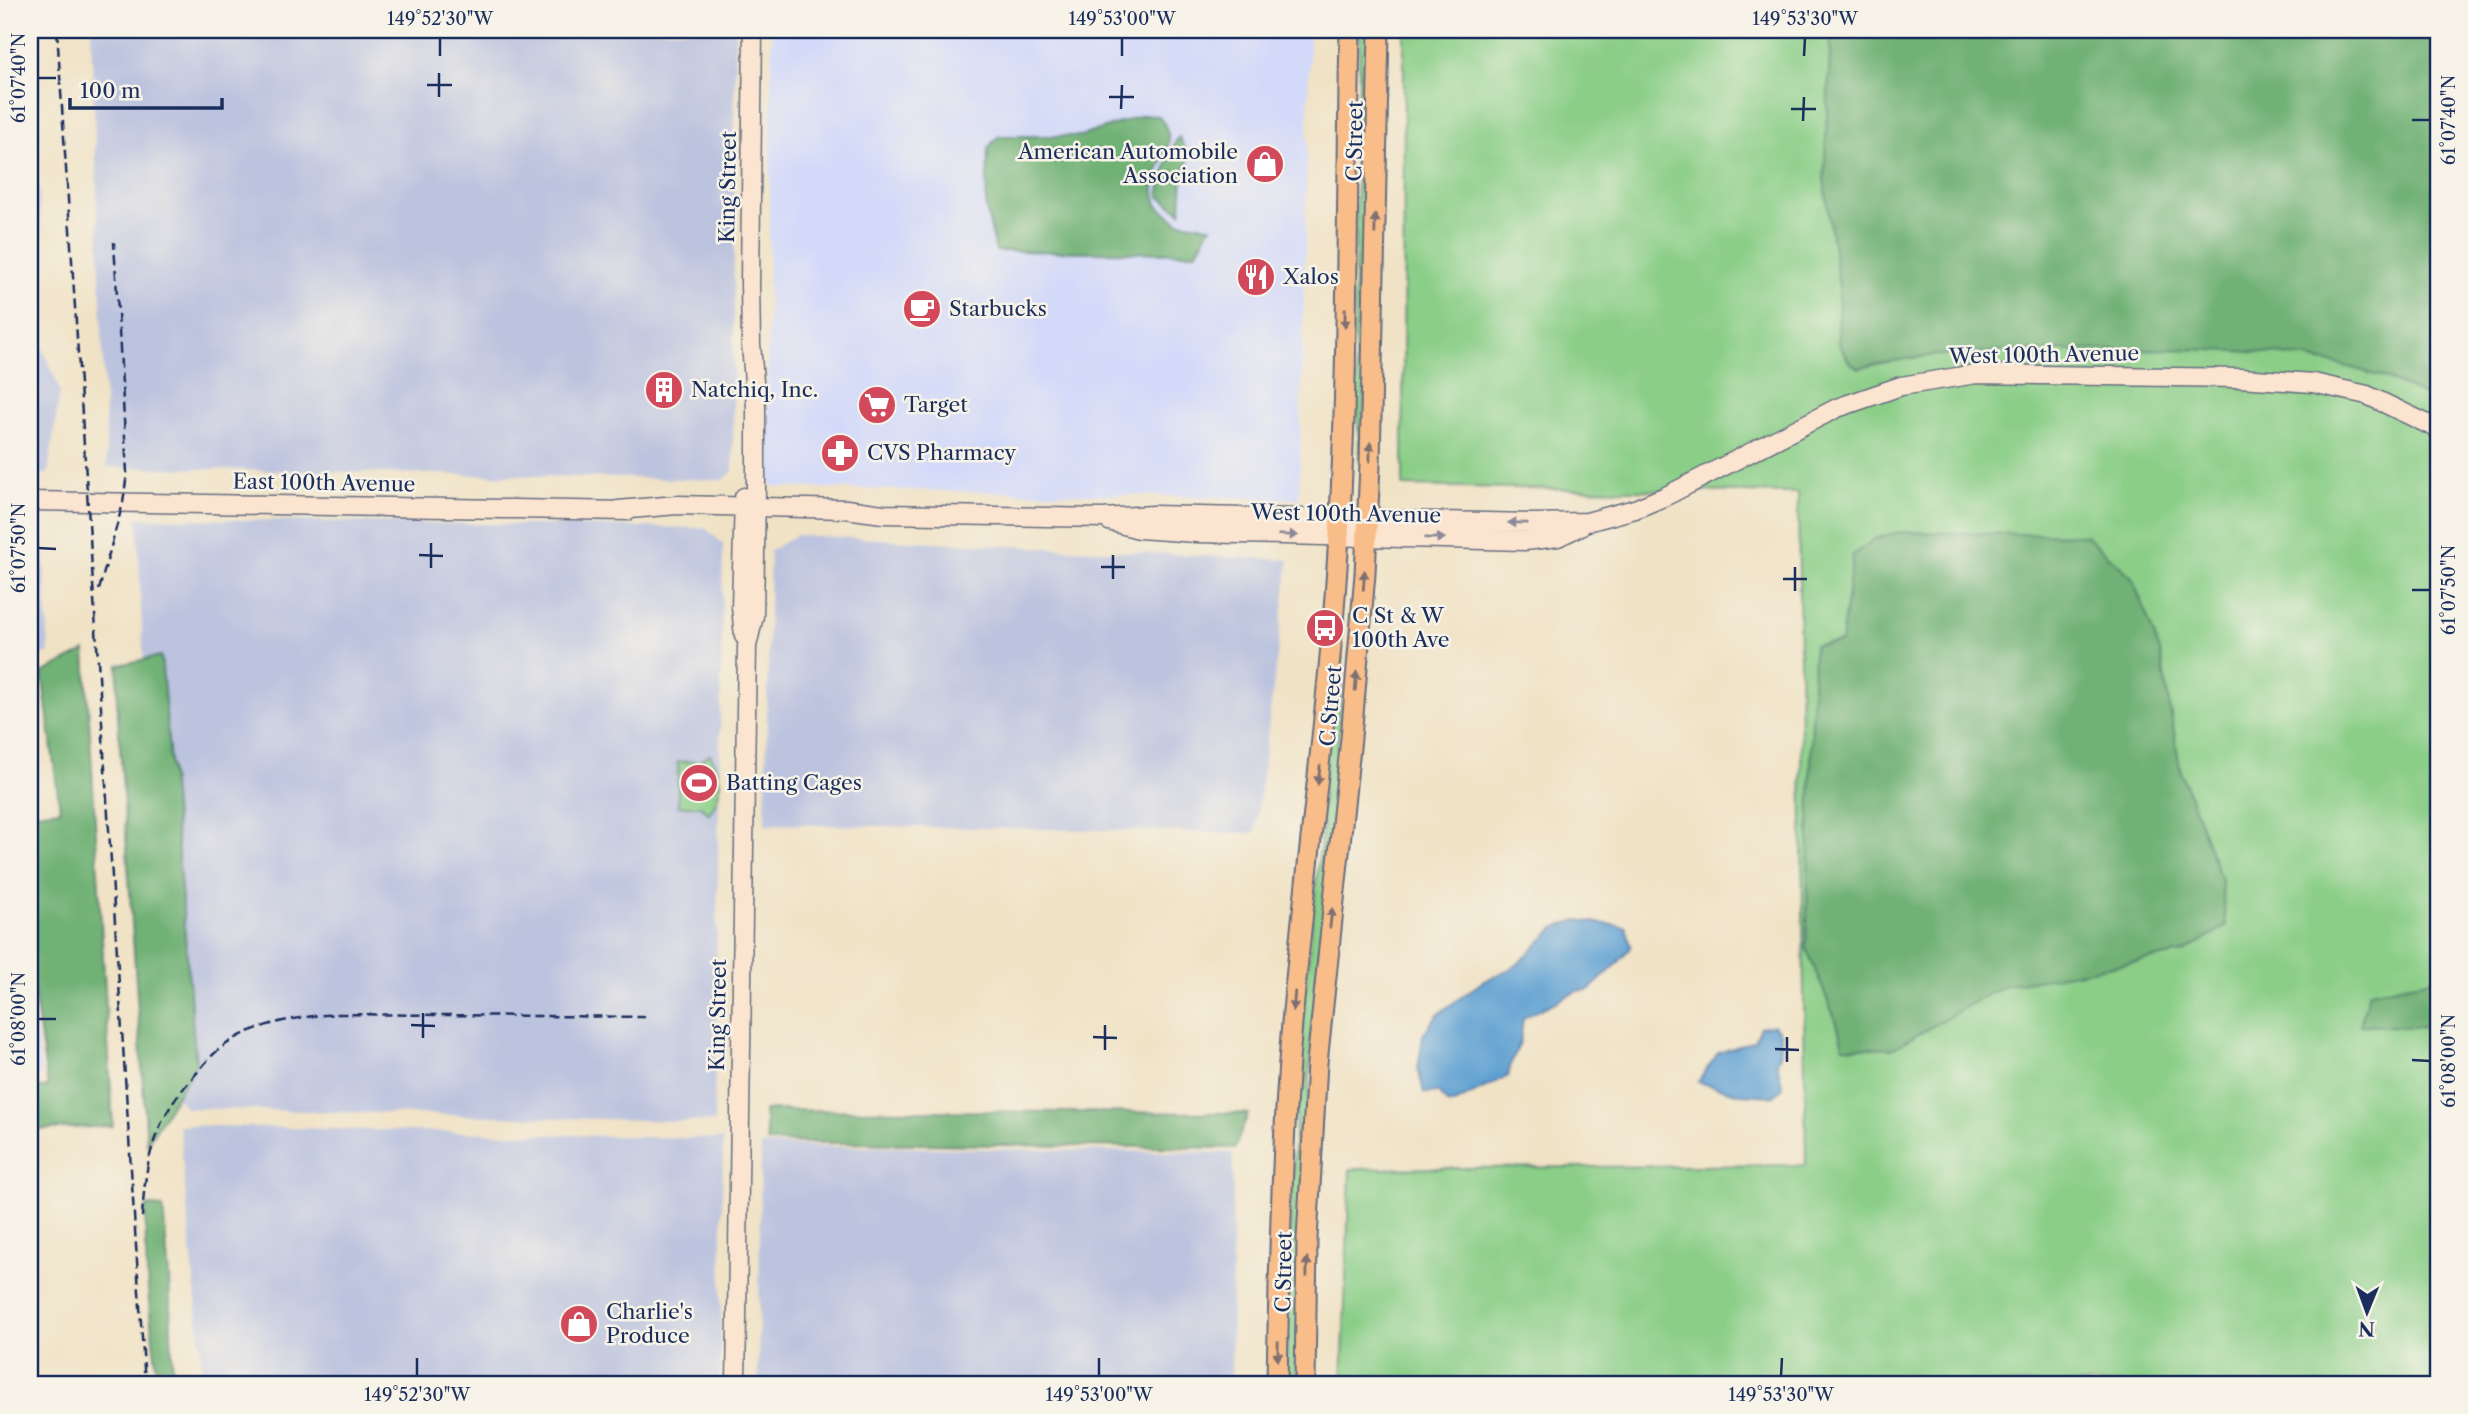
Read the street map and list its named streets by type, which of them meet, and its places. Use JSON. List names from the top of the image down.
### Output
{
  "streets": {
    "main road": ["C Street"],
    "street": ["King Street", "West 100th Avenue", "East 100th Avenue"]
  },
  "crossings": [
    ["C Street", "West 100th Avenue"],
    ["King Street", "West 100th Avenue"],
    ["King Street", "East 100th Avenue"],
    ["West 100th Avenue", "East 100th Avenue"]
  ],
  "places": {
    "shop": ["American Automobile Association", "Charlie's Produce"],
    "restaurant": ["Xalos"],
    "cafe": ["Starbucks"],
    "building": ["Natchiq, Inc."],
    "supermarket": ["Target"],
    "pharmacy": ["CVS Pharmacy"],
    "bus stop": ["C St & W 100th Ave"],
    "sports": ["Batting Cages"]
  },
  "scale_bar": "100 m",
  "north": "bottom",
  "coordinates": [
    "149°52'30\"W",
    "149°53'00\"W",
    "149°53'30\"W",
    "61°07'40\"N",
    "61°07'50\"N",
    "61°08'00\"N"
  ]
}
